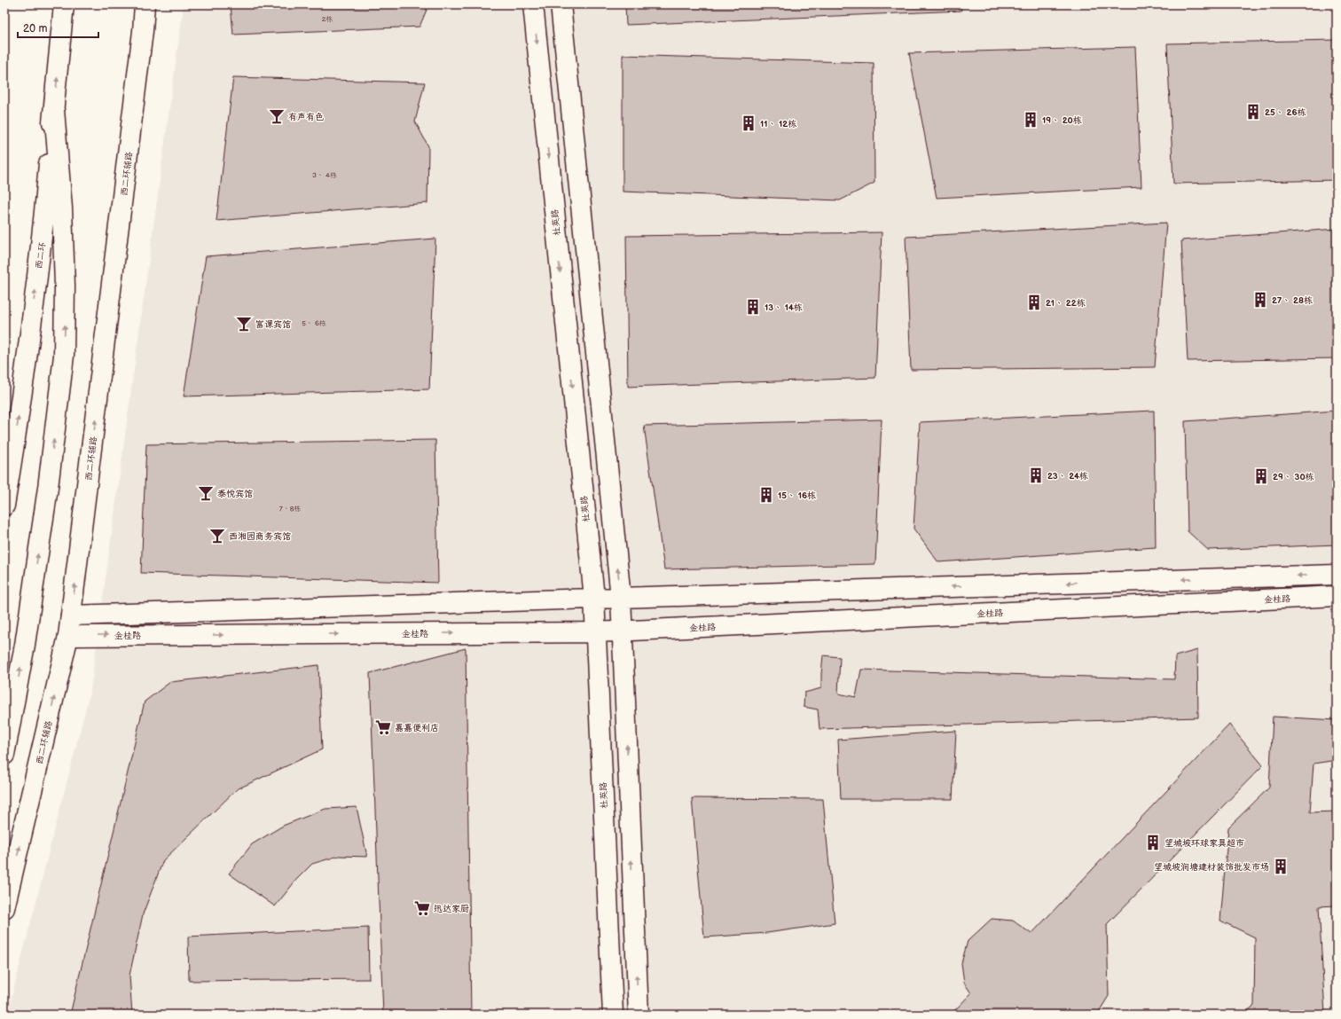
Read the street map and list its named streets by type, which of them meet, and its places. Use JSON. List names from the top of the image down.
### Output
{
  "streets": {
    "main road": [
      "西二环辅路",
      "杜英路",
      "西二环",
      "金桂路"
    ]
  },
  "crossings": [
    ["西二环辅路", "金桂路"],
    ["杜英路", "金桂路"]
  ],
  "places": {
    "building": [
      "25、 26栋",
      "19、 20栋",
      "11、 12栋",
      "27、 28栋",
      "21、 22栋",
      "13、 14栋",
      "23、 24栋",
      "29、 30栋",
      "15、 16栋",
      "望城坡环球家具超市",
      "望城坡涧塘建材装饰批发市场"
    ],
    "bar": [
      "有声有色",
      "富课宾馆",
      "泰悦宾馆",
      "西湘园商务宾馆"
    ],
    "supermarket": ["嘉嘉便利店", "迅达家厨"]
  },
  "house_numbers": [
    "2栋",
    "3、 4栋",
    "5、 6栋",
    "7、8栋"
  ],
  "scale_bar": "20 m"
}
